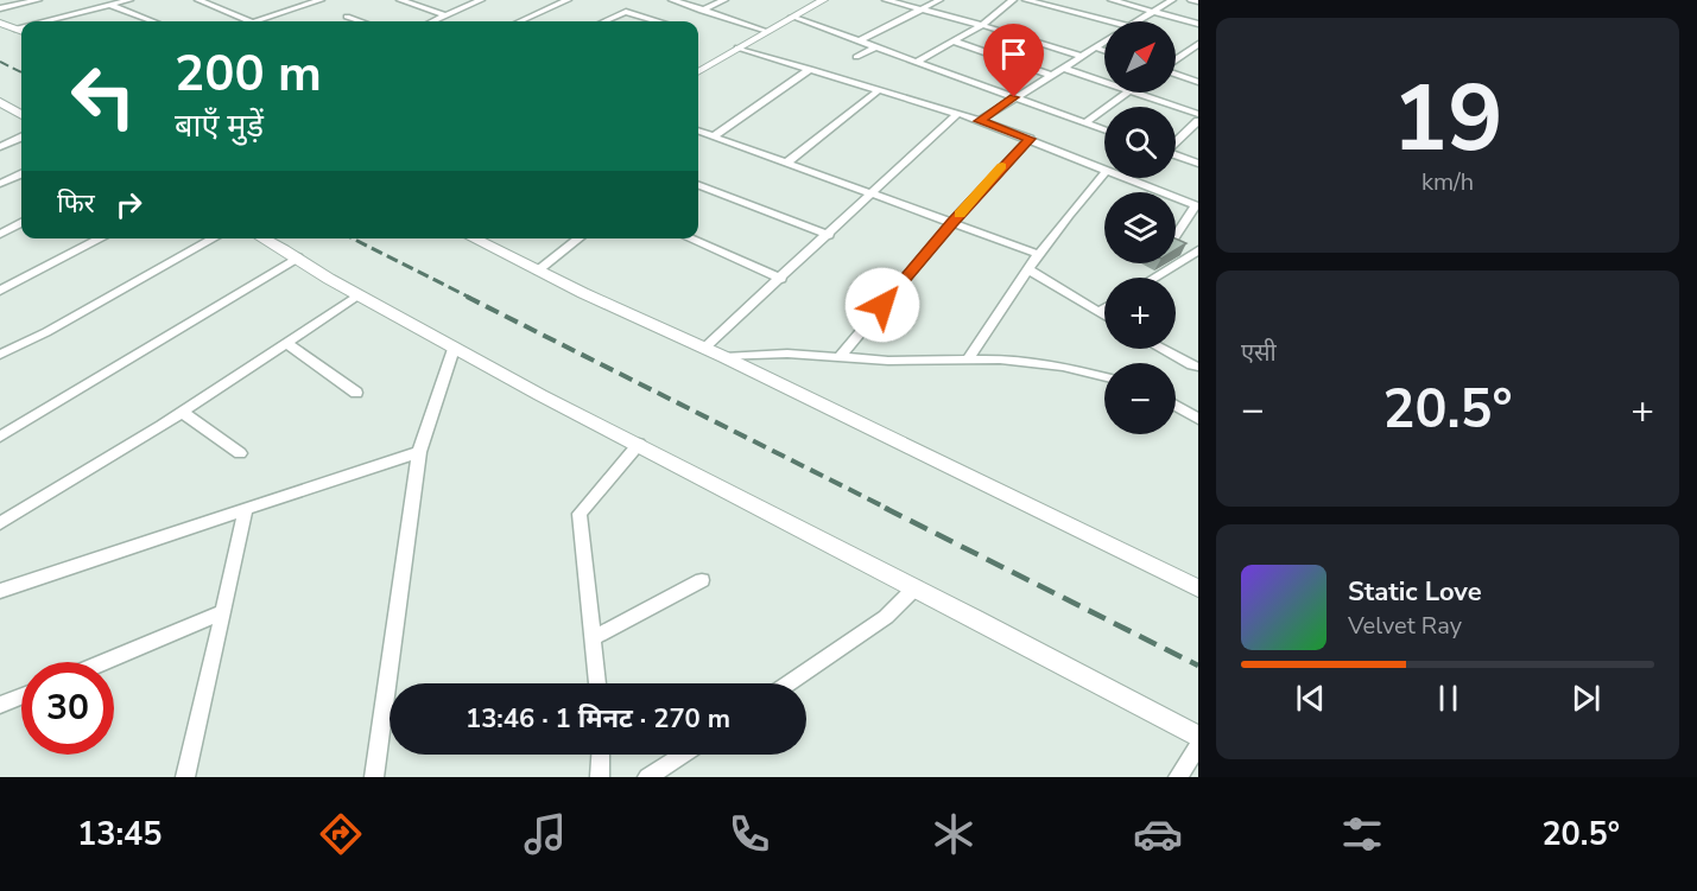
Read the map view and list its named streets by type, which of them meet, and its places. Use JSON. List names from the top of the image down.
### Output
{
  "north": "top right",
  "page": {
    "tile": [
      ["19", "km/h"],
      "एसी"
    ],
    "map_buttons": ["+", "−"],
    "turn": ["200 m", "बाएँ मुड़ें"],
    "then": "फिर",
    "heat": ["−", "20.5°", "+"],
    "song": ["Static Love", "Velvet Ray"],
    "limit": "30",
    "trip": "13:46 · 1 मिनट · 270 m",
    "tabs": ["13:45", "20.5°"]
  }
}
